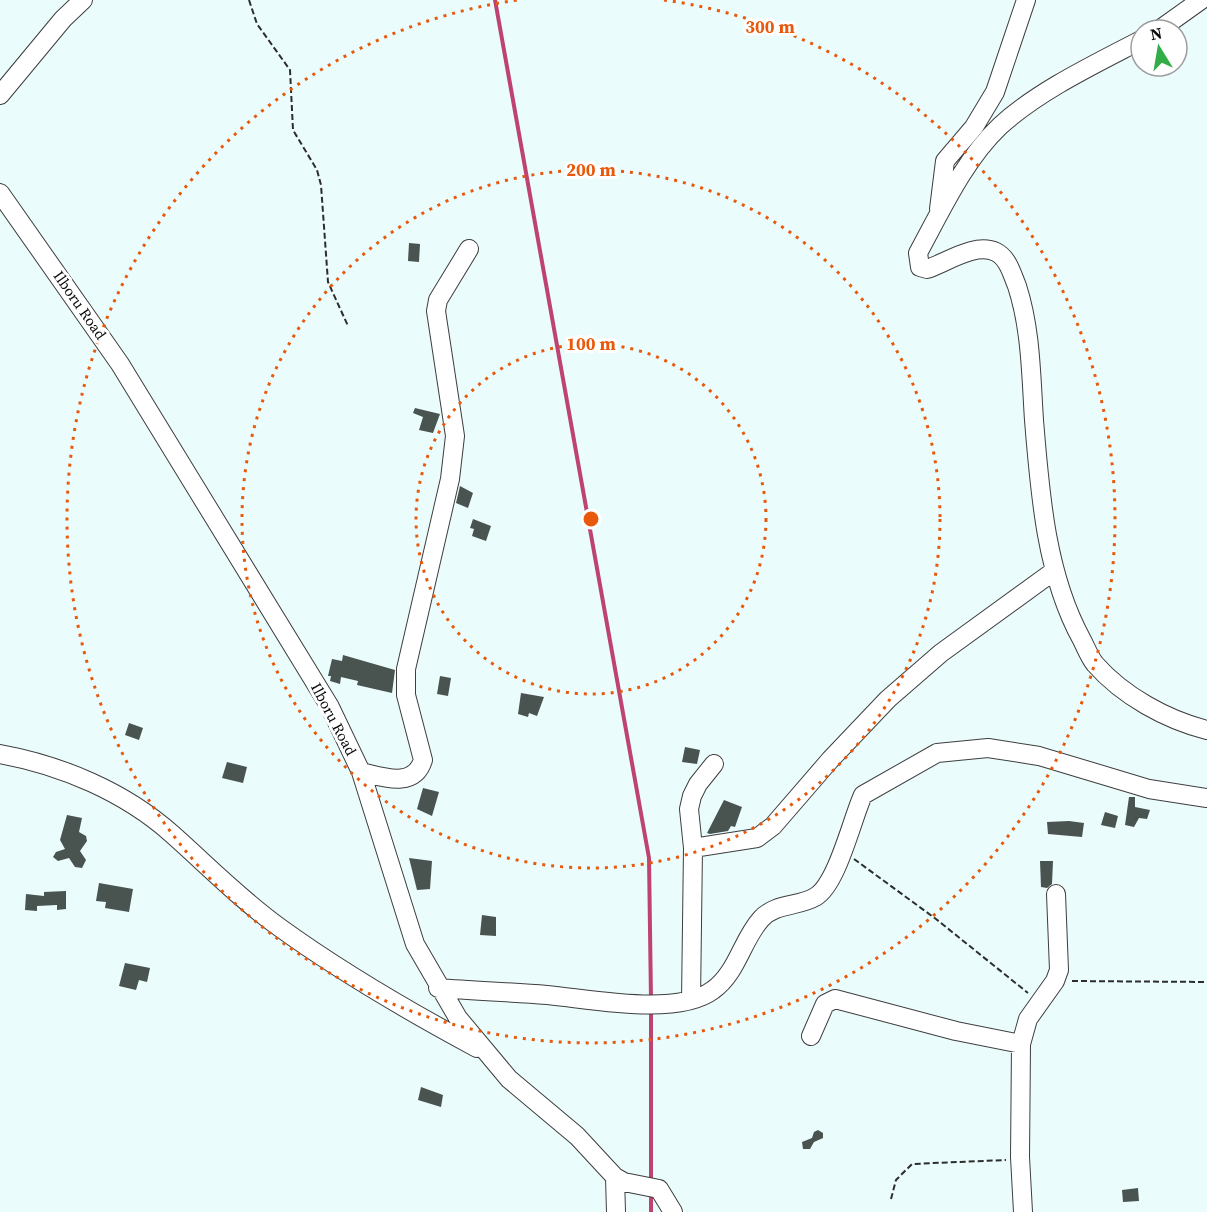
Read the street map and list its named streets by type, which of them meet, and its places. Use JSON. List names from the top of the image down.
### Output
{
  "streets": {
    "street": ["Ilboru Road"]
  },
  "north": "top",
  "rings": ["300 m", "200 m", "100 m"]
}
